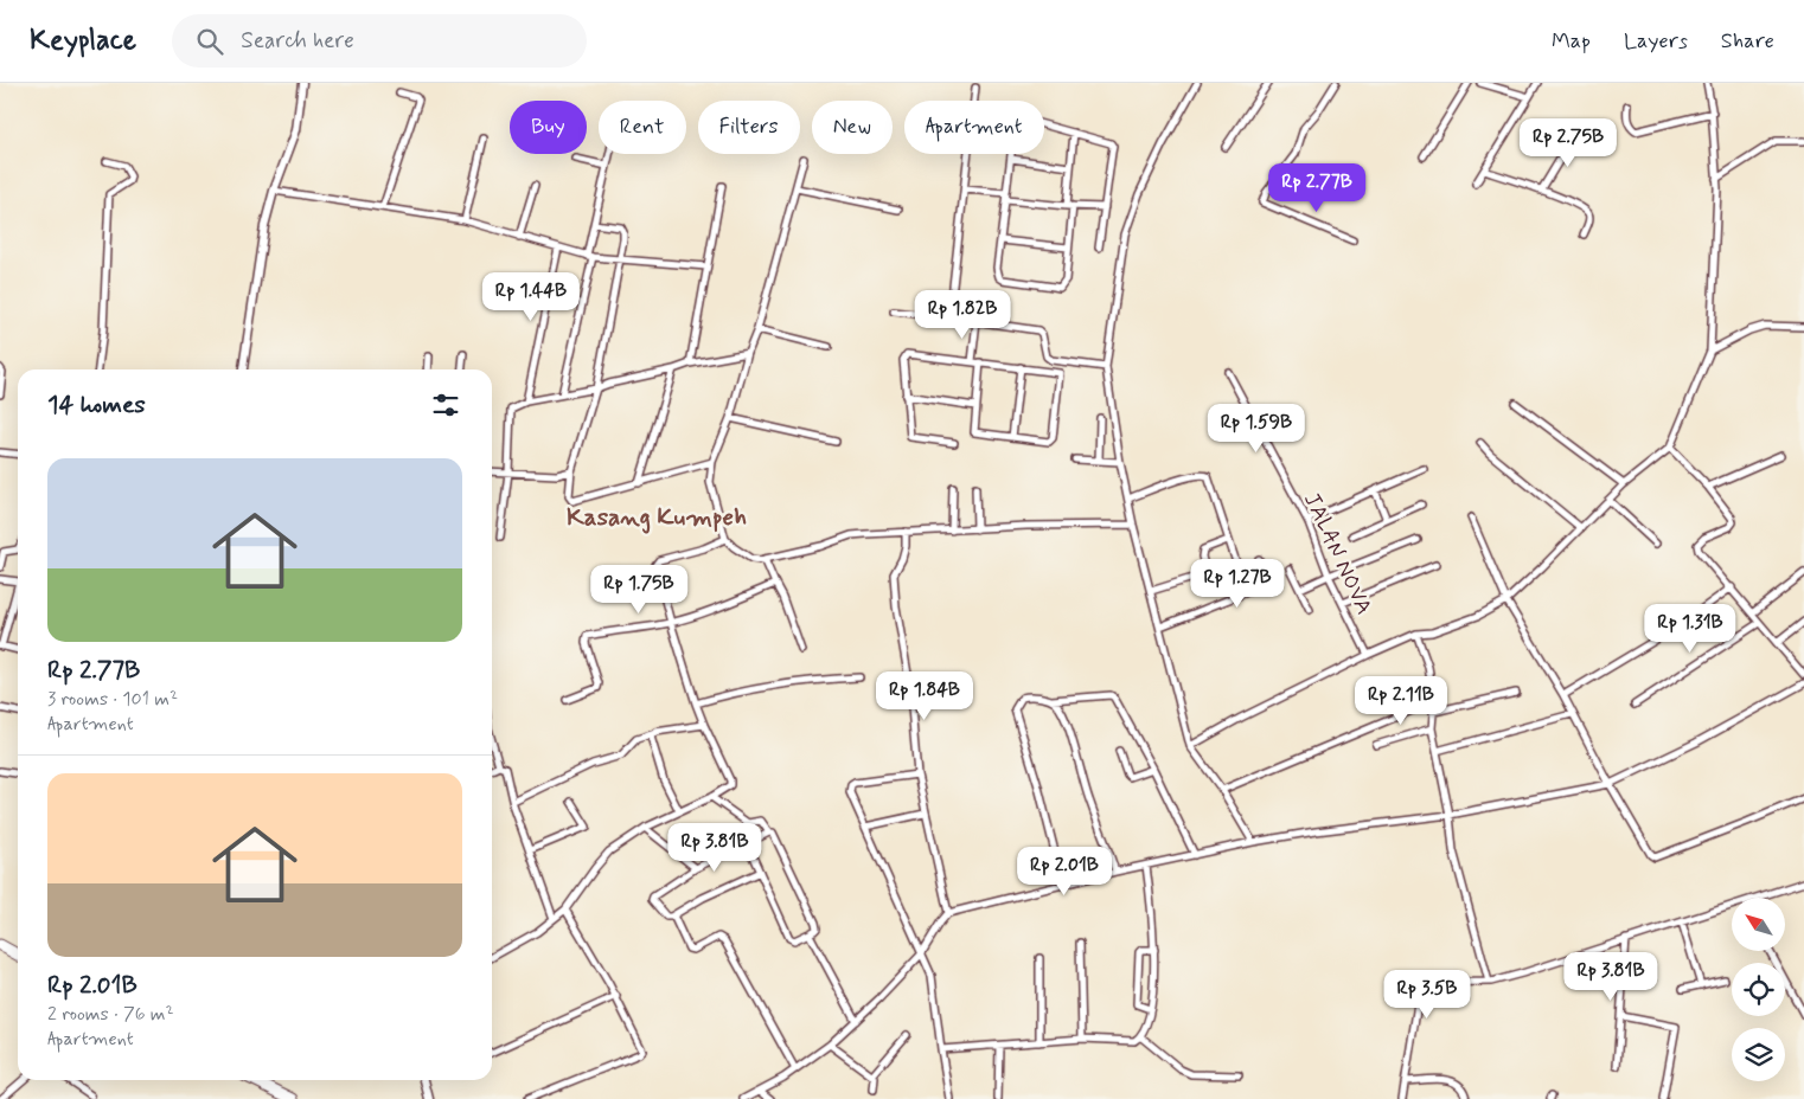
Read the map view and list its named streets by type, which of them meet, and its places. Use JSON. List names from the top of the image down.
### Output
{
  "streets": {
    "street": ["JALAN NOVA"]
  },
  "districts": ["Kasang Kumpeh"],
  "north": "top left",
  "page": {
    "header": "Keyplace",
    "search": "Search here",
    "nav": ["Map", "Layers", "Share"],
    "chip": [
      "Buy",
      "Rent",
      "Filters",
      "New",
      "Apartment"
    ],
    "price": [
      "Rp 2.75B",
      "Rp 2.77B",
      "Rp 1.44B",
      "Rp 1.82B",
      "Rp 1.59B",
      "Rp 1.27B",
      "Rp 1.75B",
      "Rp 1.31B",
      "Rp 1.84B",
      "Rp 2.11B",
      "Rp 3.81B",
      "Rp 2.01B",
      "Rp 3.81B",
      "Rp 3.5B"
    ],
    "heading": "14 homes",
    "list": [
      {
        "name": "Rp 2.77B",
        "note": "3 rooms · 101 m² · Apartment"
      },
      {
        "name": "Rp 2.01B",
        "note": "2 rooms · 76 m² · Apartment"
      }
    ]
  }
}
